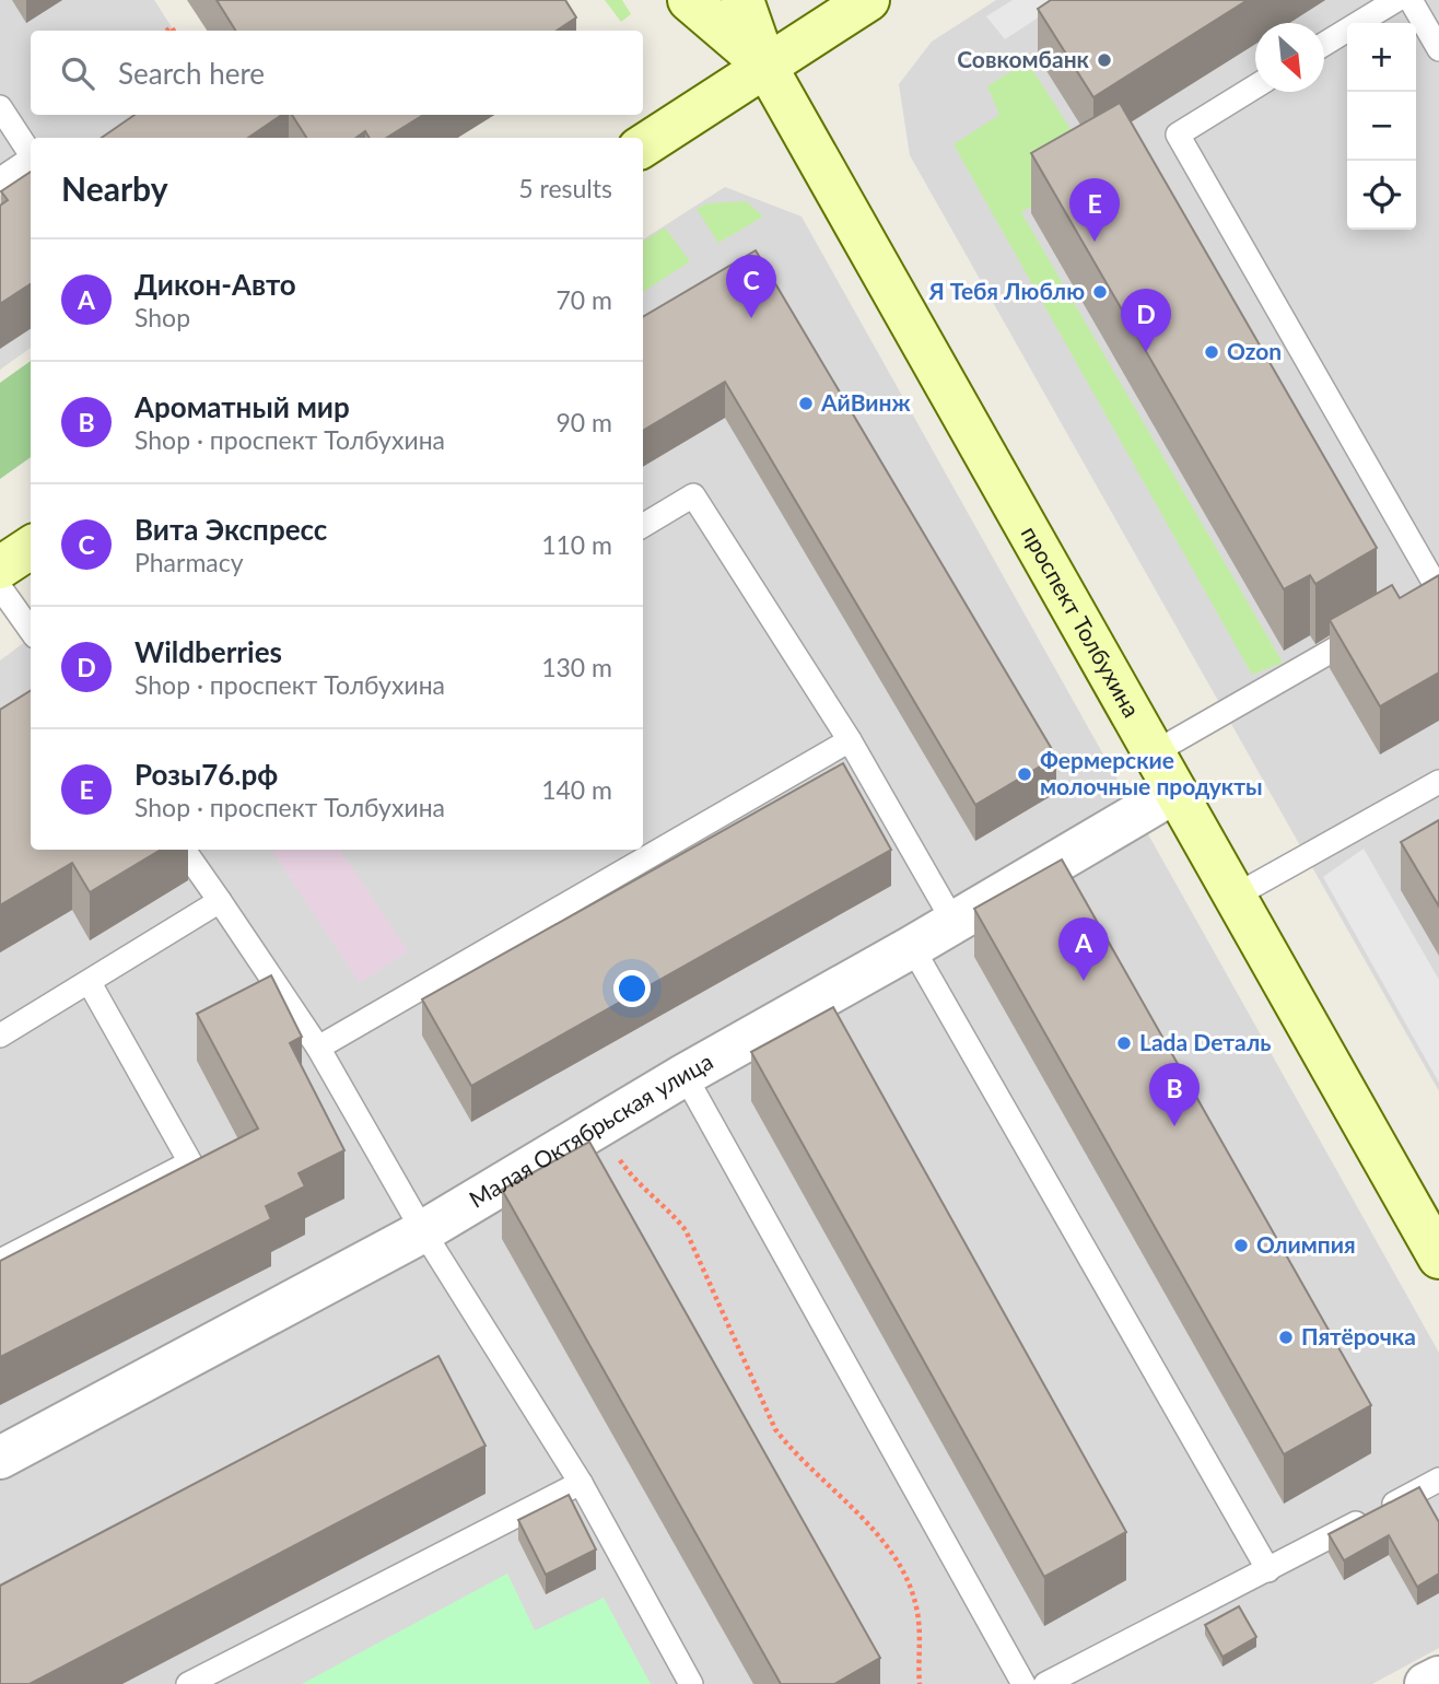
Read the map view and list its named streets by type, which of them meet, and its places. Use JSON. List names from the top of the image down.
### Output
{
  "streets": {
    "main road": ["проспект Толбухина"],
    "street": ["Малая Октябрьская улица"]
  },
  "crossings": [
    ["проспект Толбухина", "Малая Октябрьская улица"]
  ],
  "places": [
    "Совкомбанк",
    "Я Тебя Люблю",
    "Ozon",
    "АйВинж",
    "Фермерские молочные продукты",
    "Lada Dеталь",
    "Олимпия",
    "Пятёрочка"
  ],
  "north": "bottom right",
  "page": {
    "map_buttons": ["+", "−"],
    "search": "Search here",
    "heading": ["Nearby", "5 results"],
    "pins": [
      "E",
      "C",
      "D",
      "A",
      "B"
    ],
    "list": [
      {
        "mark": "A",
        "name": "Дикон-Авто",
        "note": "Shop",
        "value": "70 m"
      },
      {
        "mark": "B",
        "name": "Ароматный мир",
        "note": "Shop · проспект Толбухина",
        "value": "90 m"
      },
      {
        "mark": "C",
        "name": "Вита Экспресс",
        "note": "Pharmacy",
        "value": "110 m"
      },
      {
        "mark": "D",
        "name": "Wildberries",
        "note": "Shop · проспект Толбухина",
        "value": "130 m"
      },
      {
        "mark": "E",
        "name": "Розы76.рф",
        "note": "Shop · проспект Толбухина",
        "value": "140 m"
      }
    ]
  }
}
